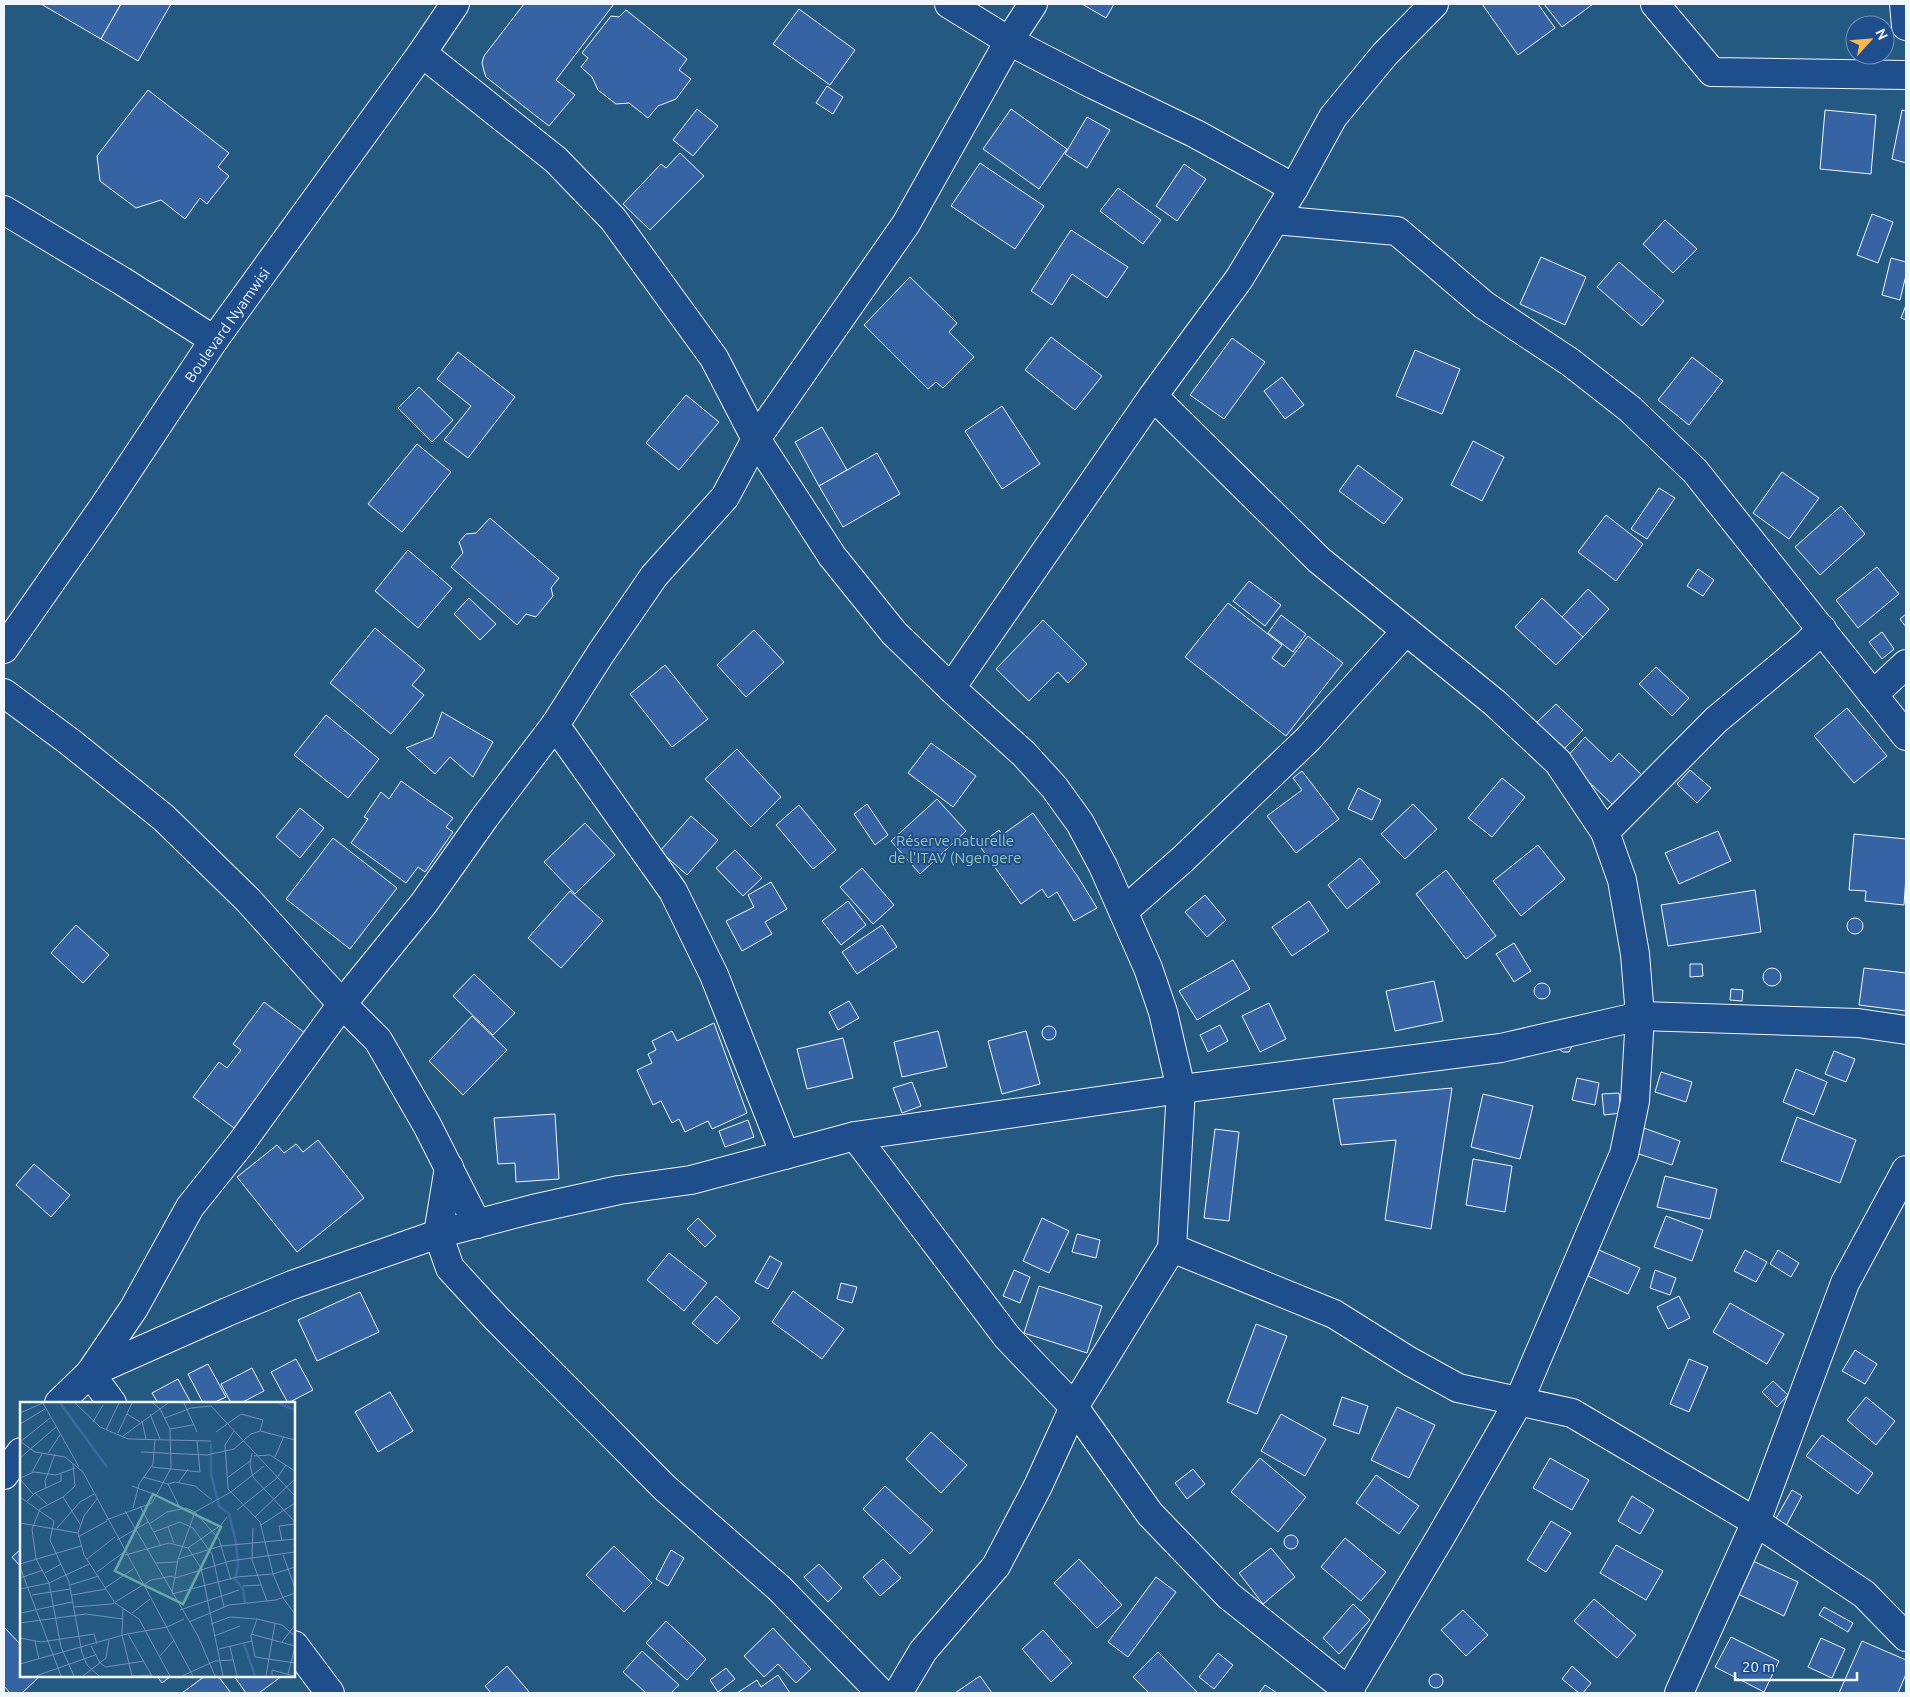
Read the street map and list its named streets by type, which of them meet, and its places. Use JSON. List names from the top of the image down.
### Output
{
  "streets": {
    "street": ["Boulevard Nyamwisi"]
  },
  "parks": ["Réserve naturelle de l'ITAV (Ngengere"],
  "scale_bar": "20 m",
  "north": "top right"
}
